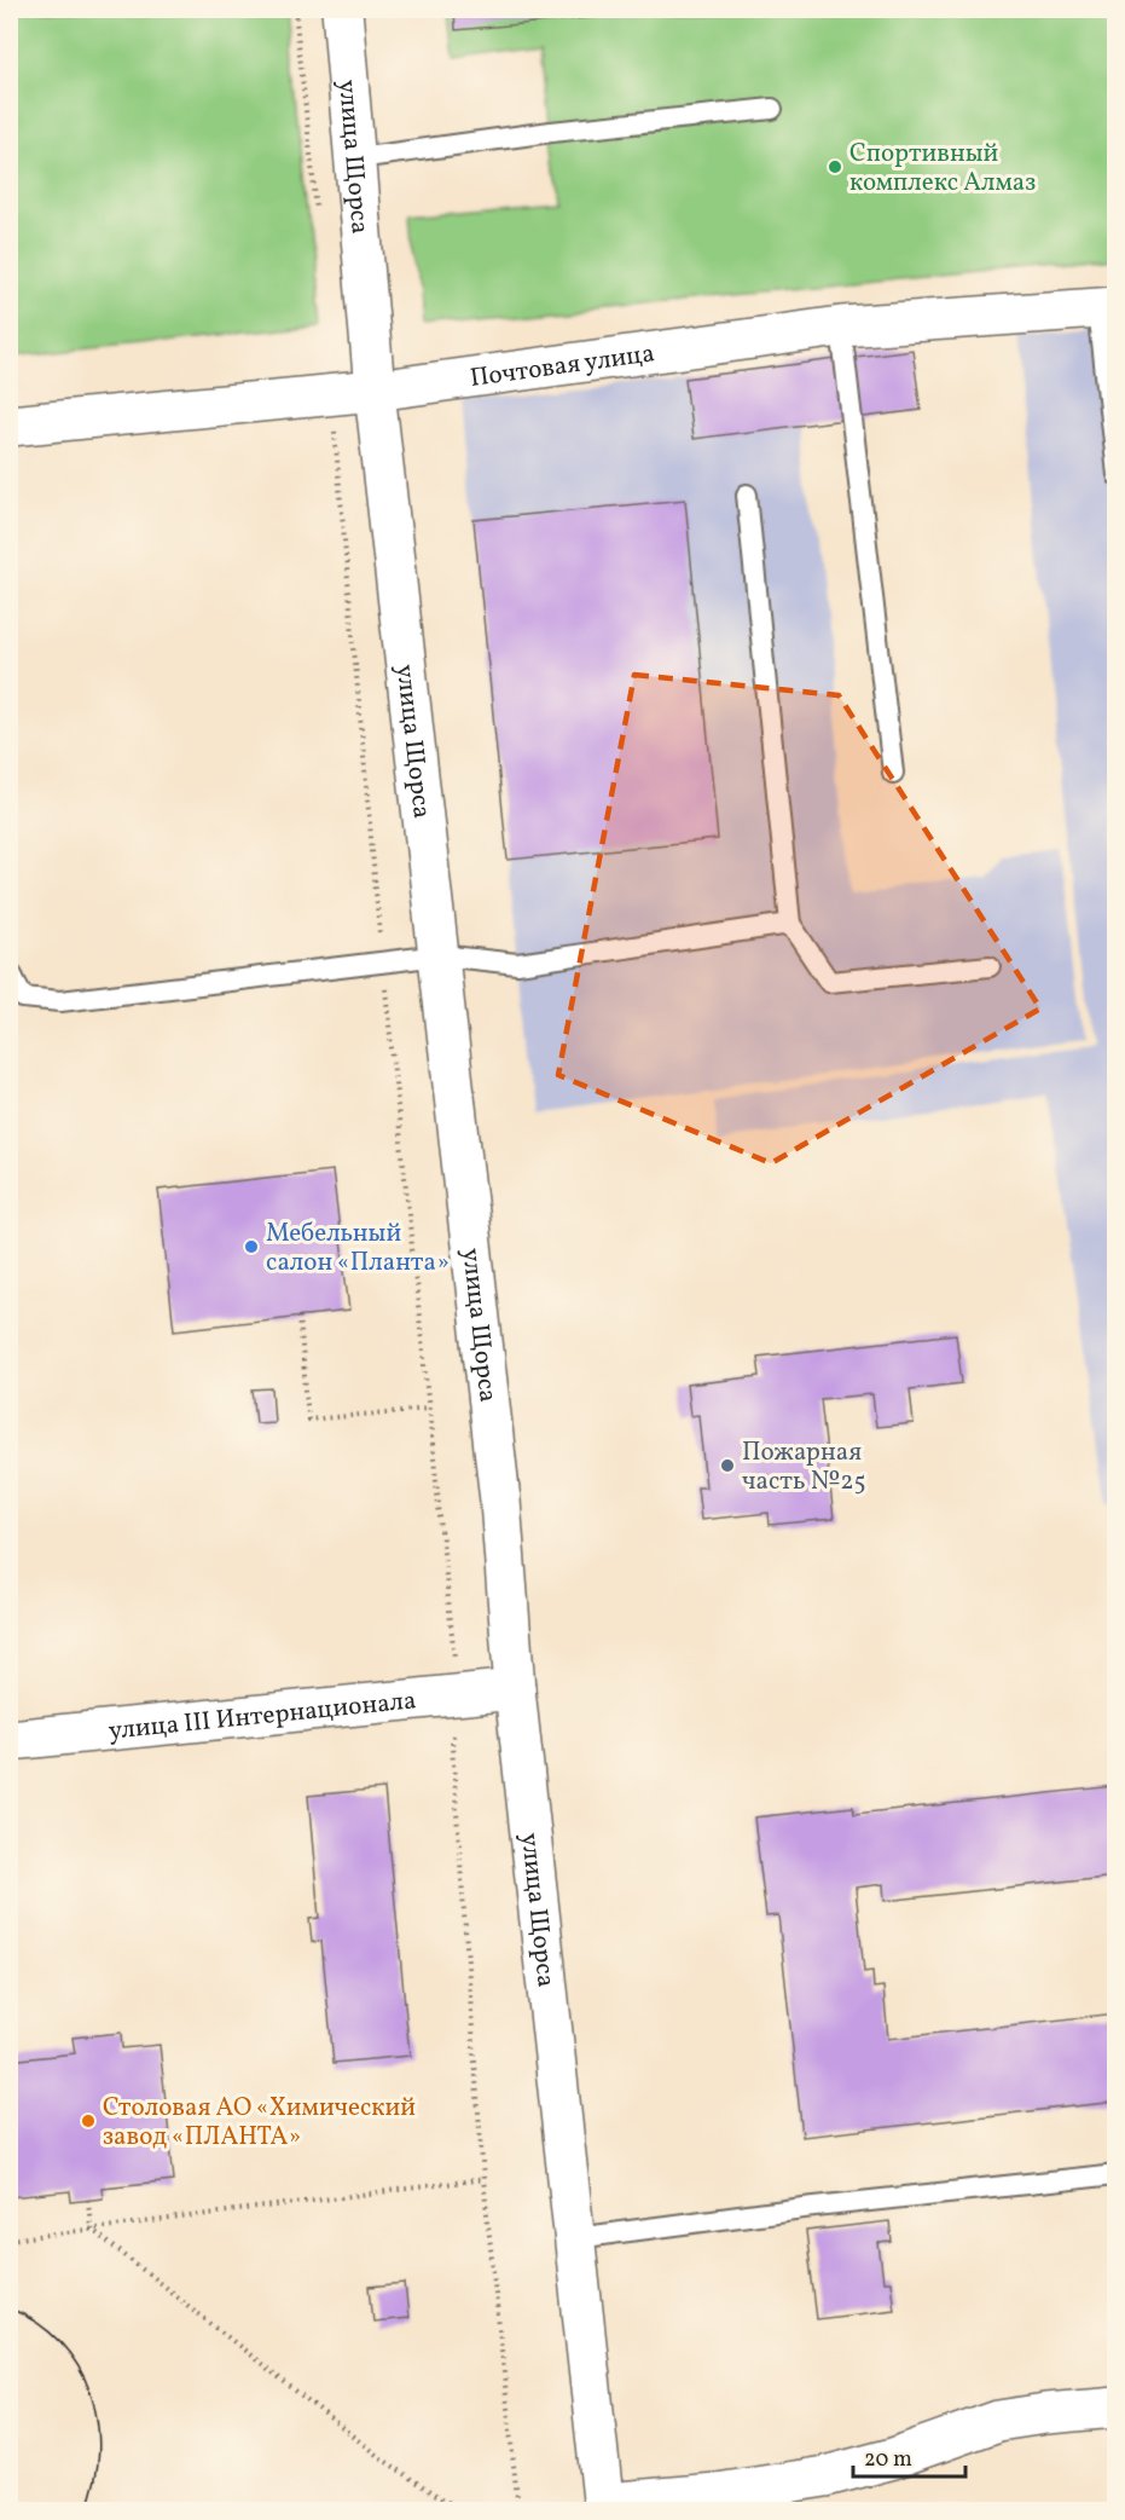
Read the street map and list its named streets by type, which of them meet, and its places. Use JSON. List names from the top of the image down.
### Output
{
  "streets": {
    "street": ["улица Щорса", "Почтовая улица", "улица III Интернационала"]
  },
  "crossings": [
    ["улица Щорса", "Почтовая улица"],
    ["улица Щорса", "улица III Интернационала"]
  ],
  "places": [
    "Спортивный комплекс Алмаз",
    "Мебельный салон «Планта»",
    "Пожарная часть №25",
    "Столовая АО «Химический завод «ПЛАНТА»"
  ],
  "scale_bar": "20 m"
}
